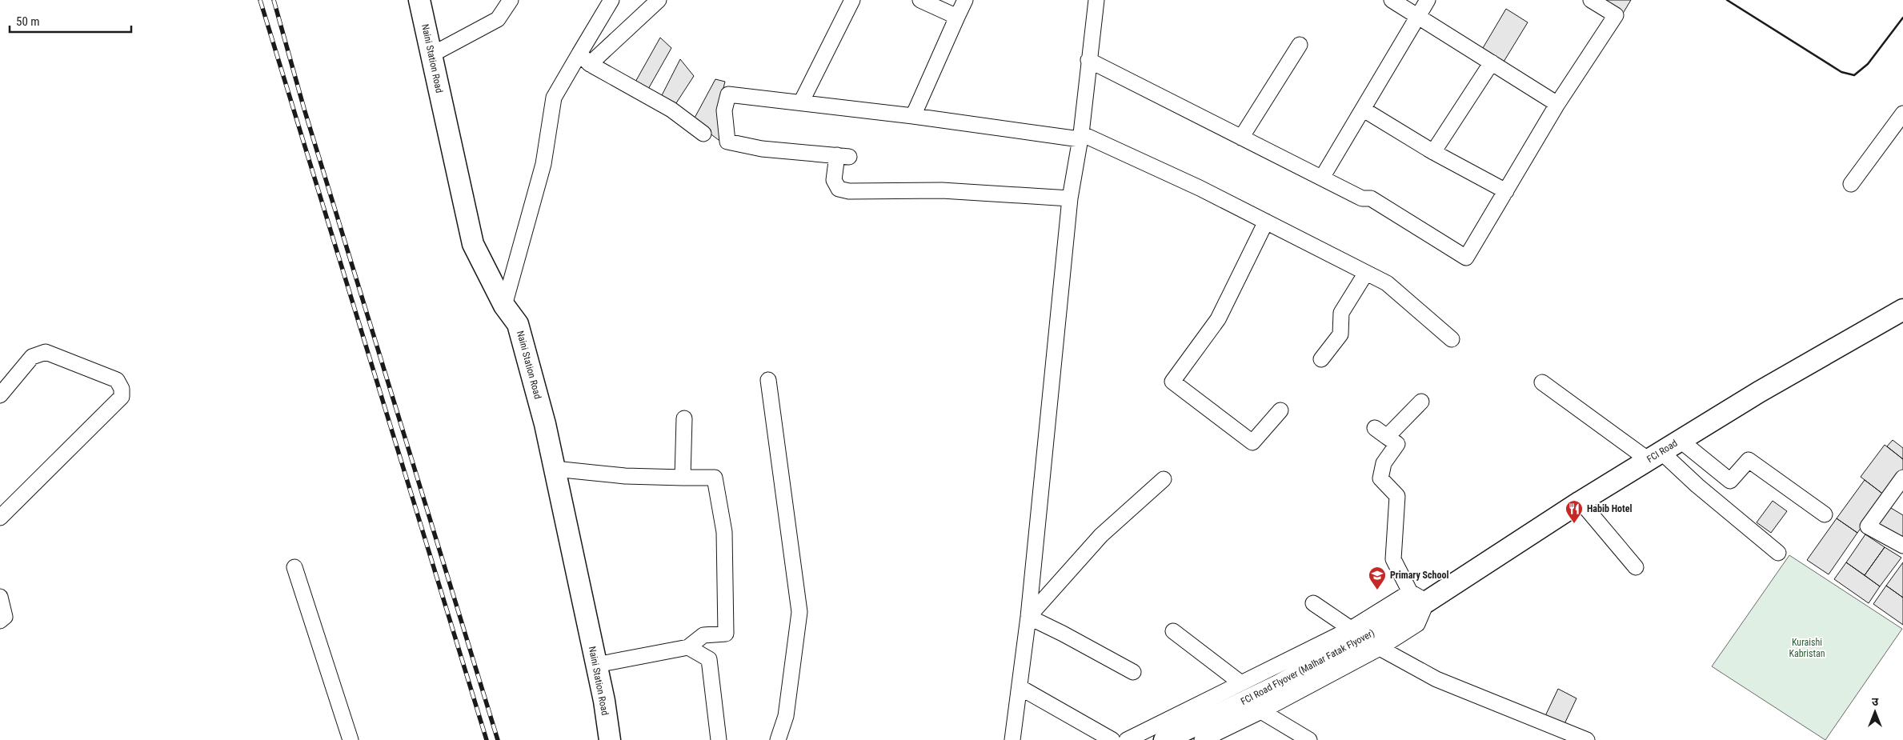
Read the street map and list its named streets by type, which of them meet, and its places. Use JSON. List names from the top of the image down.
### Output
{
  "streets": {
    "main road": ["Naini Station Road", "FCI Road", "FCI Road Flyover (Malhar Fatak Flyover)"]
  },
  "crossings": [
    ["FCI Road", "FCI Road Flyover (Malhar Fatak Flyover)"]
  ],
  "parks": ["Kuraishi Kabristan"],
  "places": {
    "restaurant": ["Habib Hotel"],
    "school or university": ["Primary School"]
  },
  "scale_bar": "50 m",
  "north": "top"
}
